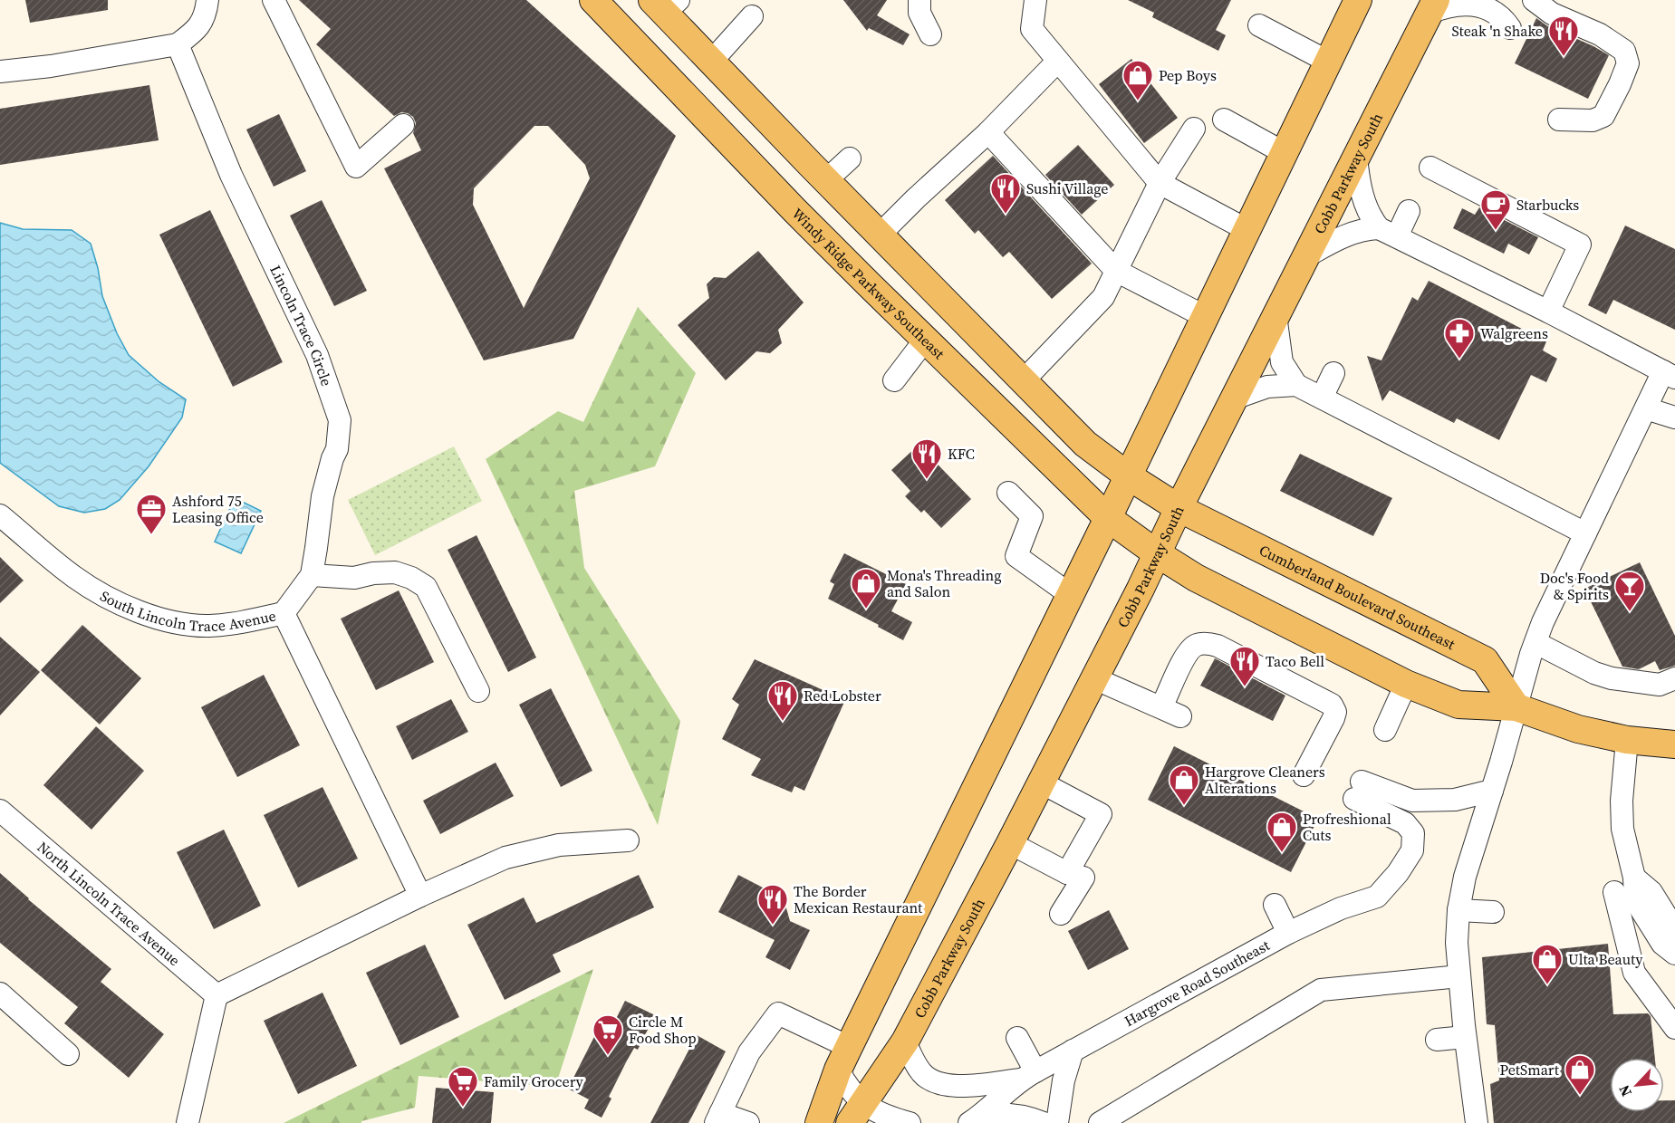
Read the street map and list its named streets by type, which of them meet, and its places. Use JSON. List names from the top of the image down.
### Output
{
  "streets": {
    "main road": ["Cobb Parkway South", "Windy Ridge Parkway Southeast", "Cumberland Boulevard Southeast"],
    "street": [
      "Lincoln Trace Circle",
      "South Lincoln Trace Avenue",
      "North Lincoln Trace Avenue",
      "Hargrove Road Southeast"
    ]
  },
  "crossings": [
    ["Cobb Parkway South", "Windy Ridge Parkway Southeast"],
    ["Cobb Parkway South", "Cumberland Boulevard Southeast"],
    ["Cobb Parkway South", "Hargrove Road Southeast"],
    ["Lincoln Trace Circle", "South Lincoln Trace Avenue"]
  ],
  "places": {
    "restaurant": [
      "Steak 'n Shake",
      "Sushi Village",
      "KFC",
      "Taco Bell",
      "Red Lobster",
      "The Border Mexican Restaurant"
    ],
    "shop": [
      "Pep Boys",
      "Mona's Threading and Salon",
      "Hargrove Cleaners Alterations",
      "Profreshional Cuts",
      "Ulta Beauty",
      "PetSmart"
    ],
    "cafe": ["Starbucks"],
    "pharmacy": ["Walgreens"],
    "office": ["Ashford 75 Leasing Office"],
    "bar": ["Doc's Food & Spirits"],
    "supermarket": ["Circle M Food Shop", "Family Grocery"]
  },
  "north": "bottom left"
}
